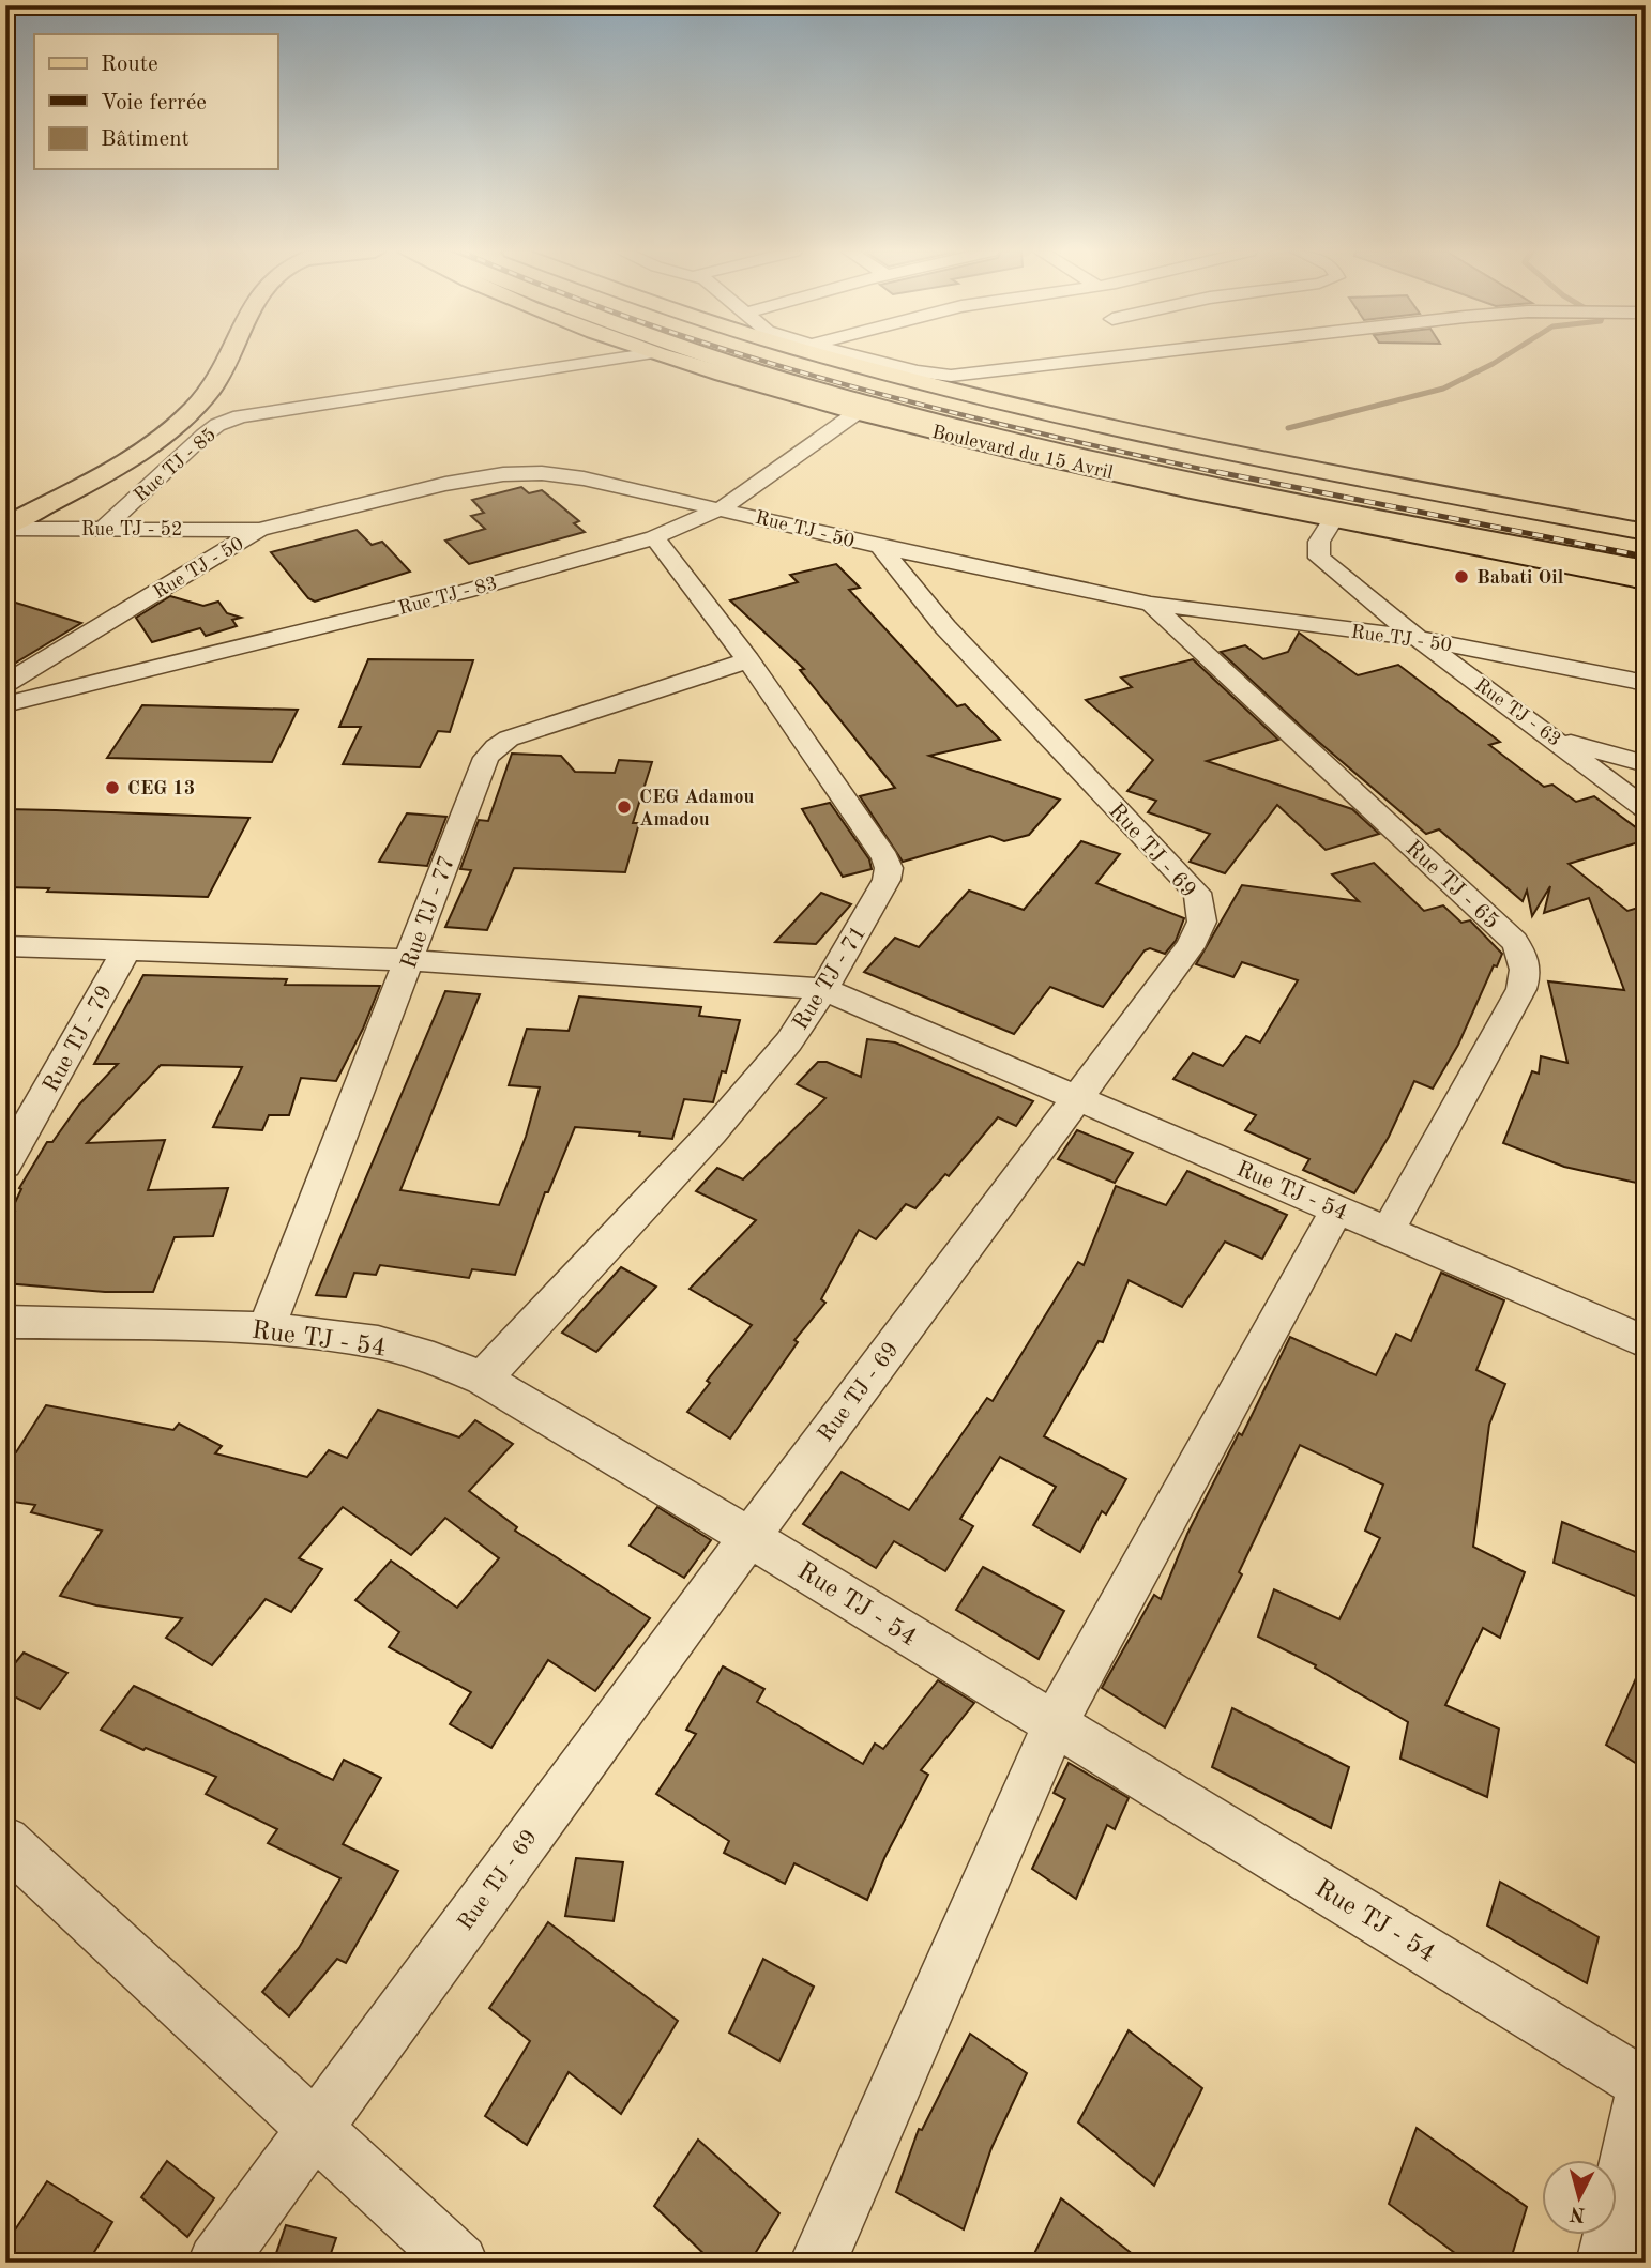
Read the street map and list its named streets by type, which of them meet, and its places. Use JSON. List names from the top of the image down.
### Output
{
  "streets": {
    "main road": ["Boulevard du 15 Avril"],
    "street": [
      "Rue TJ - 85",
      "Rue TJ - 52",
      "Rue TJ - 50",
      "Rue TJ - 83",
      "Rue TJ - 63",
      "Rue TJ - 69",
      "Rue TJ - 65",
      "Rue TJ - 77",
      "Rue TJ - 71",
      "Rue TJ - 79",
      "Rue TJ - 54"
    ]
  },
  "crossings": [
    ["Boulevard du 15 Avril", "Rue TJ - 83"],
    ["Boulevard du 15 Avril", "Rue TJ - 63"],
    ["Rue TJ - 85", "Rue TJ - 52"],
    ["Rue TJ - 52", "Rue TJ - 50"],
    ["Rue TJ - 50", "Rue TJ - 83"],
    ["Rue TJ - 50", "Rue TJ - 63"],
    ["Rue TJ - 50", "Rue TJ - 69"],
    ["Rue TJ - 50", "Rue TJ - 65"],
    ["Rue TJ - 83", "Rue TJ - 71"],
    ["Rue TJ - 69", "Rue TJ - 54"],
    ["Rue TJ - 65", "Rue TJ - 54"],
    ["Rue TJ - 77", "Rue TJ - 71"],
    ["Rue TJ - 77", "Rue TJ - 54"],
    ["Rue TJ - 71", "Rue TJ - 54"],
    ["Rue TJ - 79", "Rue TJ - 54"]
  ],
  "places": ["Babati Oil", "CEG 13", "CEG Adamou Amadou"],
  "legend": ["Route", "Voie ferrée", "Bâtiment"],
  "north": "bottom"
}
